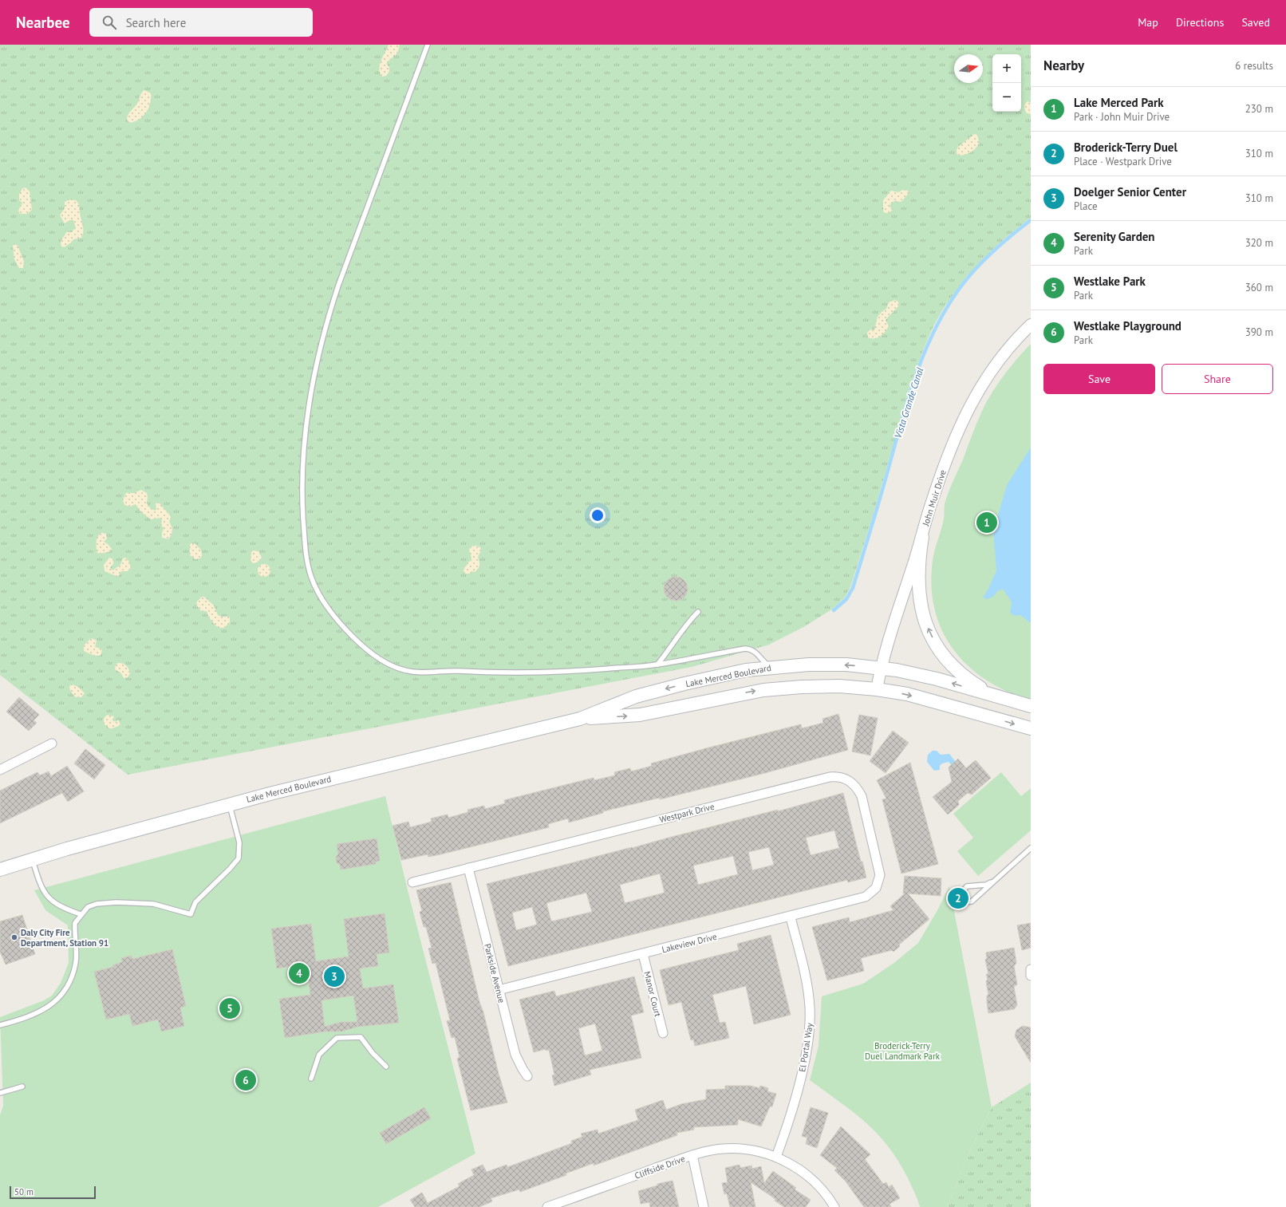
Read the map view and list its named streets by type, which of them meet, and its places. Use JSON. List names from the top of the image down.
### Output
{
  "streets": {
    "main road": ["Lake Merced Boulevard"],
    "street": [
      "John Muir Drive",
      "Westpark Drive",
      "Lakeview Drive",
      "Parkside Avenue",
      "Manor Court",
      "El Portal Way",
      "Cliffside Drive"
    ]
  },
  "crossings": [
    ["John Muir Drive", "Lake Merced Boulevard"],
    ["Westpark Drive", "Lakeview Drive"],
    ["Westpark Drive", "Parkside Avenue"],
    ["Lakeview Drive", "Parkside Avenue"],
    ["Lakeview Drive", "Manor Court"],
    ["Lakeview Drive", "El Portal Way"],
    ["El Portal Way", "Cliffside Drive"]
  ],
  "water": ["Vista Grande Canal"],
  "parks": ["Broderick-Terry Duel Landmark Park"],
  "places": ["Daly City Fire Department, Station 91"],
  "scale_bar": "50 m",
  "north": "right",
  "page": {
    "header": "Nearbee",
    "search": "Search here",
    "nav": ["Map", "Directions", "Saved"],
    "heading": ["Nearby", "6 results"],
    "map_buttons": ["+", "−"],
    "list": [
      {
        "mark": "1",
        "name": "Lake Merced Park",
        "note": "Park · John Muir Drive",
        "value": "230 m"
      },
      {
        "mark": "2",
        "name": "Broderick-Terry Duel",
        "note": "Place · Westpark Drive",
        "value": "310 m"
      },
      {
        "mark": "3",
        "name": "Doelger Senior Center",
        "note": "Place",
        "value": "310 m"
      },
      {
        "mark": "4",
        "name": "Serenity Garden",
        "note": "Park",
        "value": "320 m"
      },
      {
        "mark": "5",
        "name": "Westlake Park",
        "note": "Park",
        "value": "360 m"
      },
      {
        "mark": "6",
        "name": "Westlake Playground",
        "note": "Park",
        "value": "390 m"
      }
    ],
    "buttons": ["Save", "Share"],
    "pins": [
      "1",
      "2",
      "4",
      "3",
      "5",
      "6"
    ],
    "scale": "50 m"
  }
}
